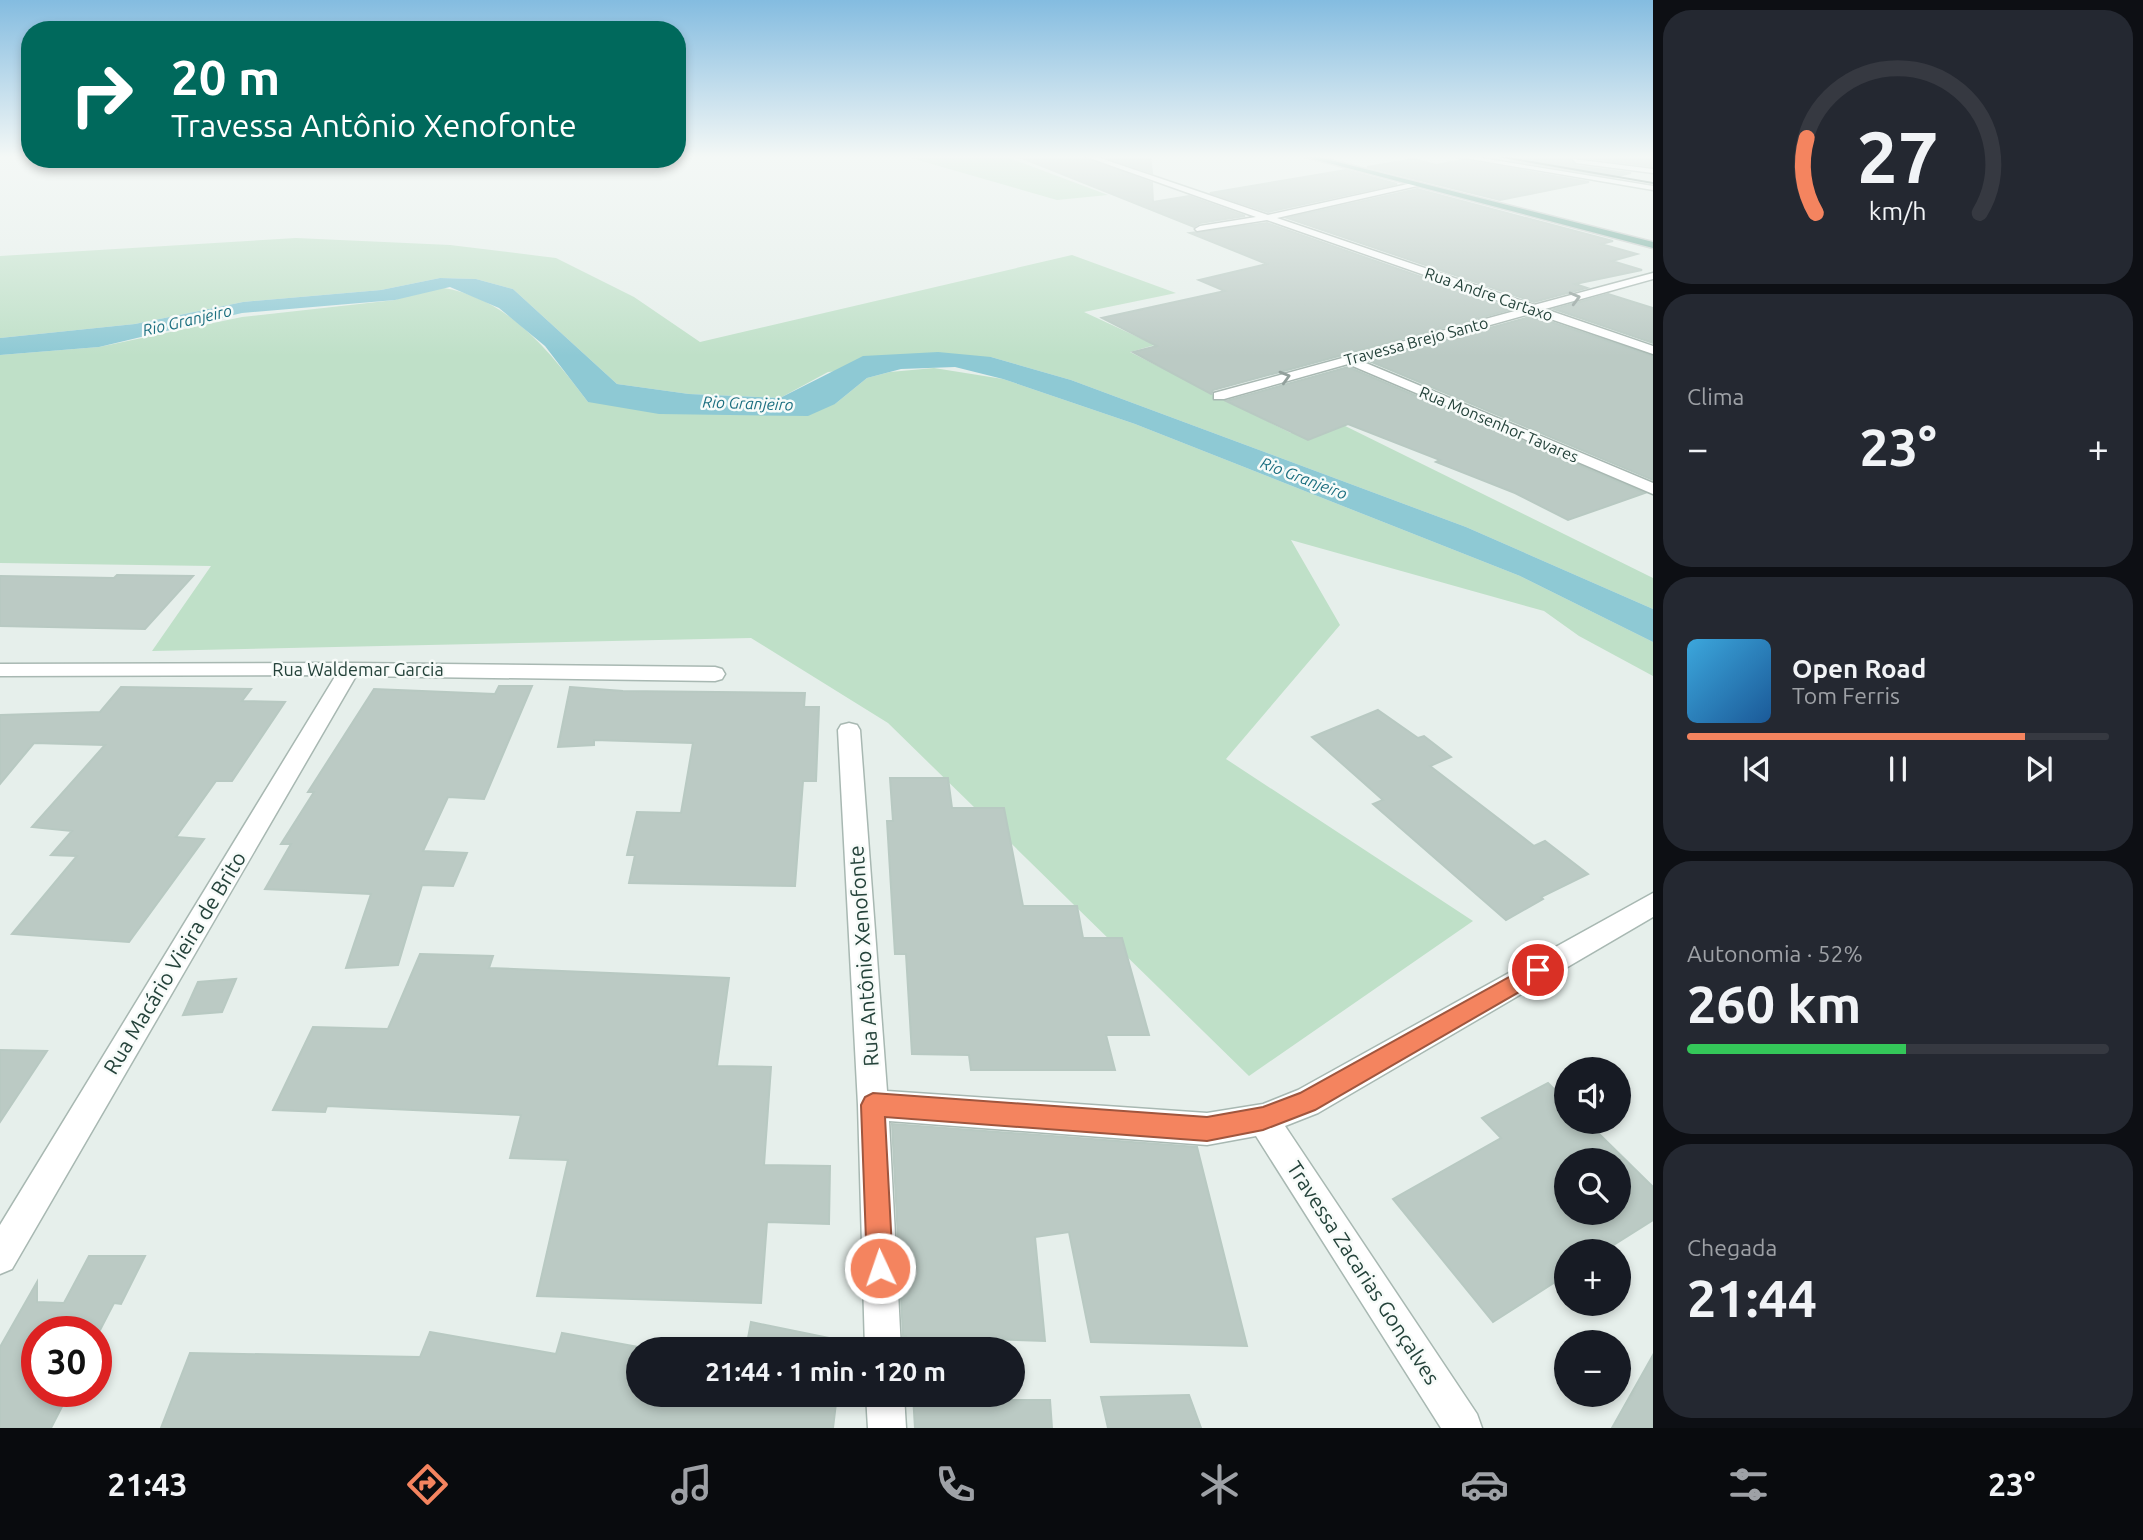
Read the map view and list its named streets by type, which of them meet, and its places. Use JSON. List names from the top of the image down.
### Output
{
  "streets": {
    "street": [
      "Rua Andre Cartaxo",
      "Travessa Brejo Santo",
      "Rua Monsenhor Tavares",
      "Rua Waldemar Garcia",
      "Rua Antônio Xenofonte",
      "Rua Macário Vieira de Brito",
      "Travessa Zacarias Gonçalves"
    ]
  },
  "crossings": [
    ["Rua Andre Cartaxo", "Travessa Brejo Santo"],
    ["Travessa Brejo Santo", "Rua Monsenhor Tavares"],
    ["Rua Waldemar Garcia", "Rua Macário Vieira de Brito"]
  ],
  "one_way": ["Travessa Brejo Santo"],
  "water": ["Rio Granjeiro"],
  "page": {
    "turn": ["20 m", "Travessa Antônio Xenofonte"],
    "tile": [
      "Clima",
      ["Autonomia · 52%", "260 km"],
      ["Chegada", "21:44"]
    ],
    "heat": ["−", "23°", "+"],
    "song": ["Open Road", "Tom Ferris"],
    "map_buttons": ["+", "−"],
    "limit": "30",
    "trip": "21:44 · 1 min · 120 m",
    "tabs": ["21:43", "23°"],
    "gauge": ["27", "km/h"]
  }
}
